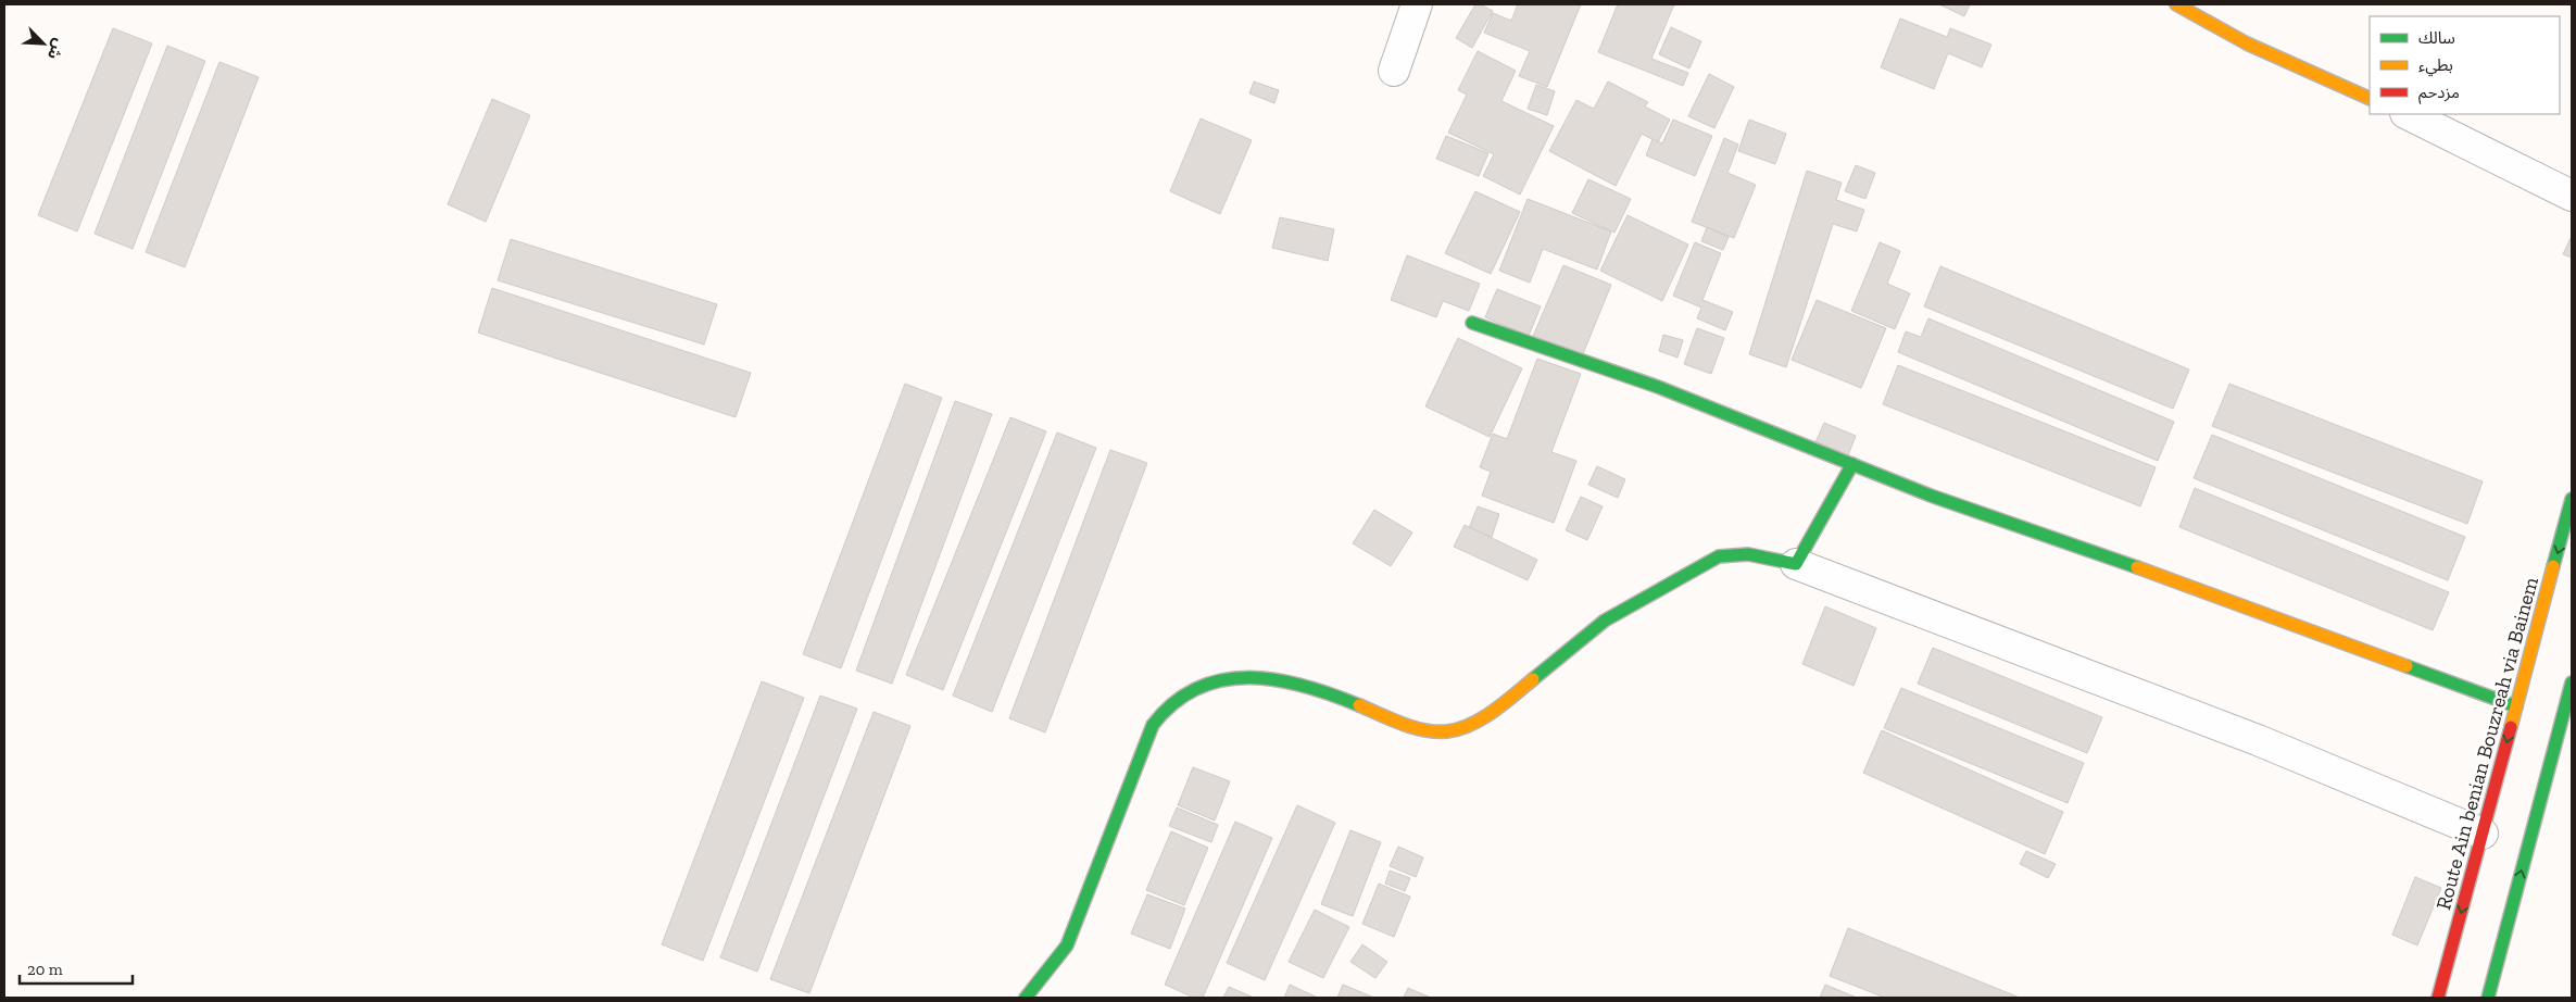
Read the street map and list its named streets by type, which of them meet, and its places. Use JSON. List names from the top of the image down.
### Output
{
  "streets": {
    "street": ["Route Ain benian Bouzreah via Bainem"]
  },
  "legend": ["سالك", "بطيء", "مزدحم"],
  "scale_bar": "20 m",
  "north": "bottom right"
}
